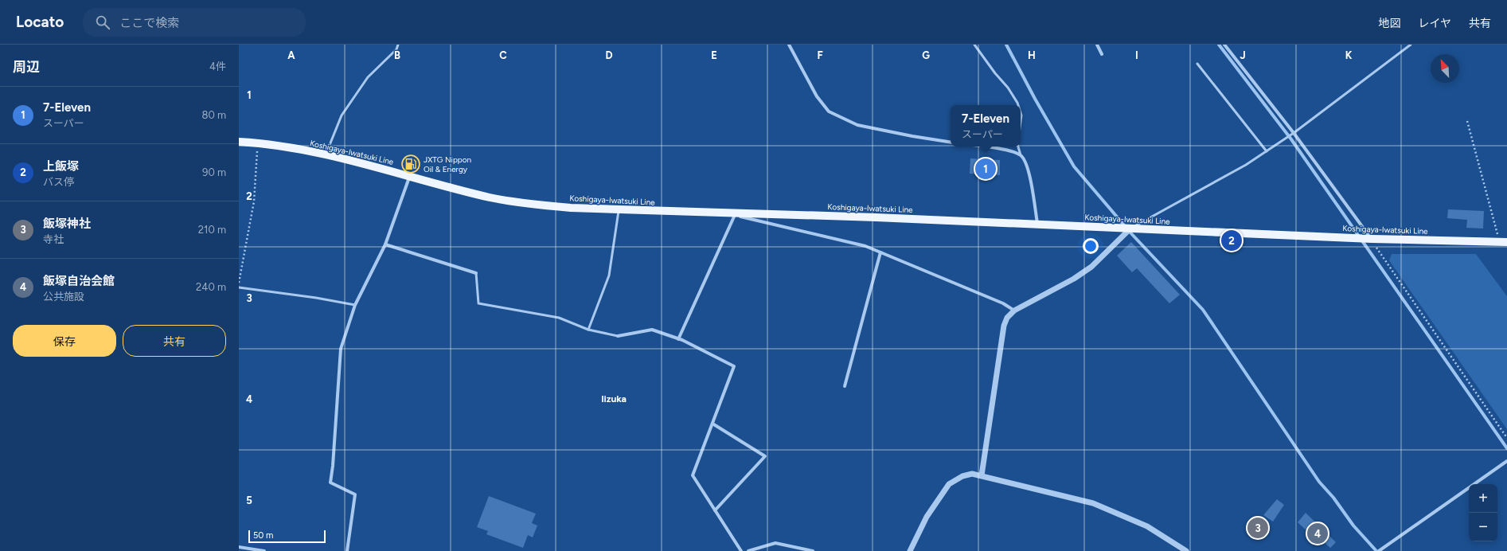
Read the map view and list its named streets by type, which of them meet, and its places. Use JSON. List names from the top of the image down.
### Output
{
  "streets": {
    "main road": ["Koshigaya-Iwatsuki Line"]
  },
  "districts": ["Iizuka"],
  "places": {
    "fuel station": ["JXTG Nippon Oil & Energy"]
  },
  "scale_bar": "50 m",
  "north": "top left",
  "page": {
    "header": "Locato",
    "search": "ここで検索",
    "nav": ["地図", "レイヤ", "共有"],
    "heading": ["周辺", "4件"],
    "list": [
      {
        "mark": "1",
        "name": "7-Eleven",
        "note": "スーパー",
        "value": "80 m"
      },
      {
        "mark": "2",
        "name": "上飯塚",
        "note": "バス停",
        "value": "90 m"
      },
      {
        "mark": "3",
        "name": "飯塚神社",
        "note": "寺社",
        "value": "210 m"
      },
      {
        "mark": "4",
        "name": "飯塚自治会館",
        "note": "公共施設",
        "value": "240 m"
      }
    ],
    "popup": ["7-Eleven", "スーパー"],
    "pins": [
      "1",
      "2",
      "3",
      "4"
    ],
    "buttons": ["保存", "共有"],
    "map_buttons": ["+", "−"],
    "scale": "50 m"
  },
  "grid": {
    "columns": [
      "A",
      "B",
      "C",
      "D",
      "E",
      "F",
      "G",
      "H",
      "I",
      "J",
      "K"
    ],
    "rows": [
      "1",
      "2",
      "3",
      "4",
      "5"
    ]
  }
}
